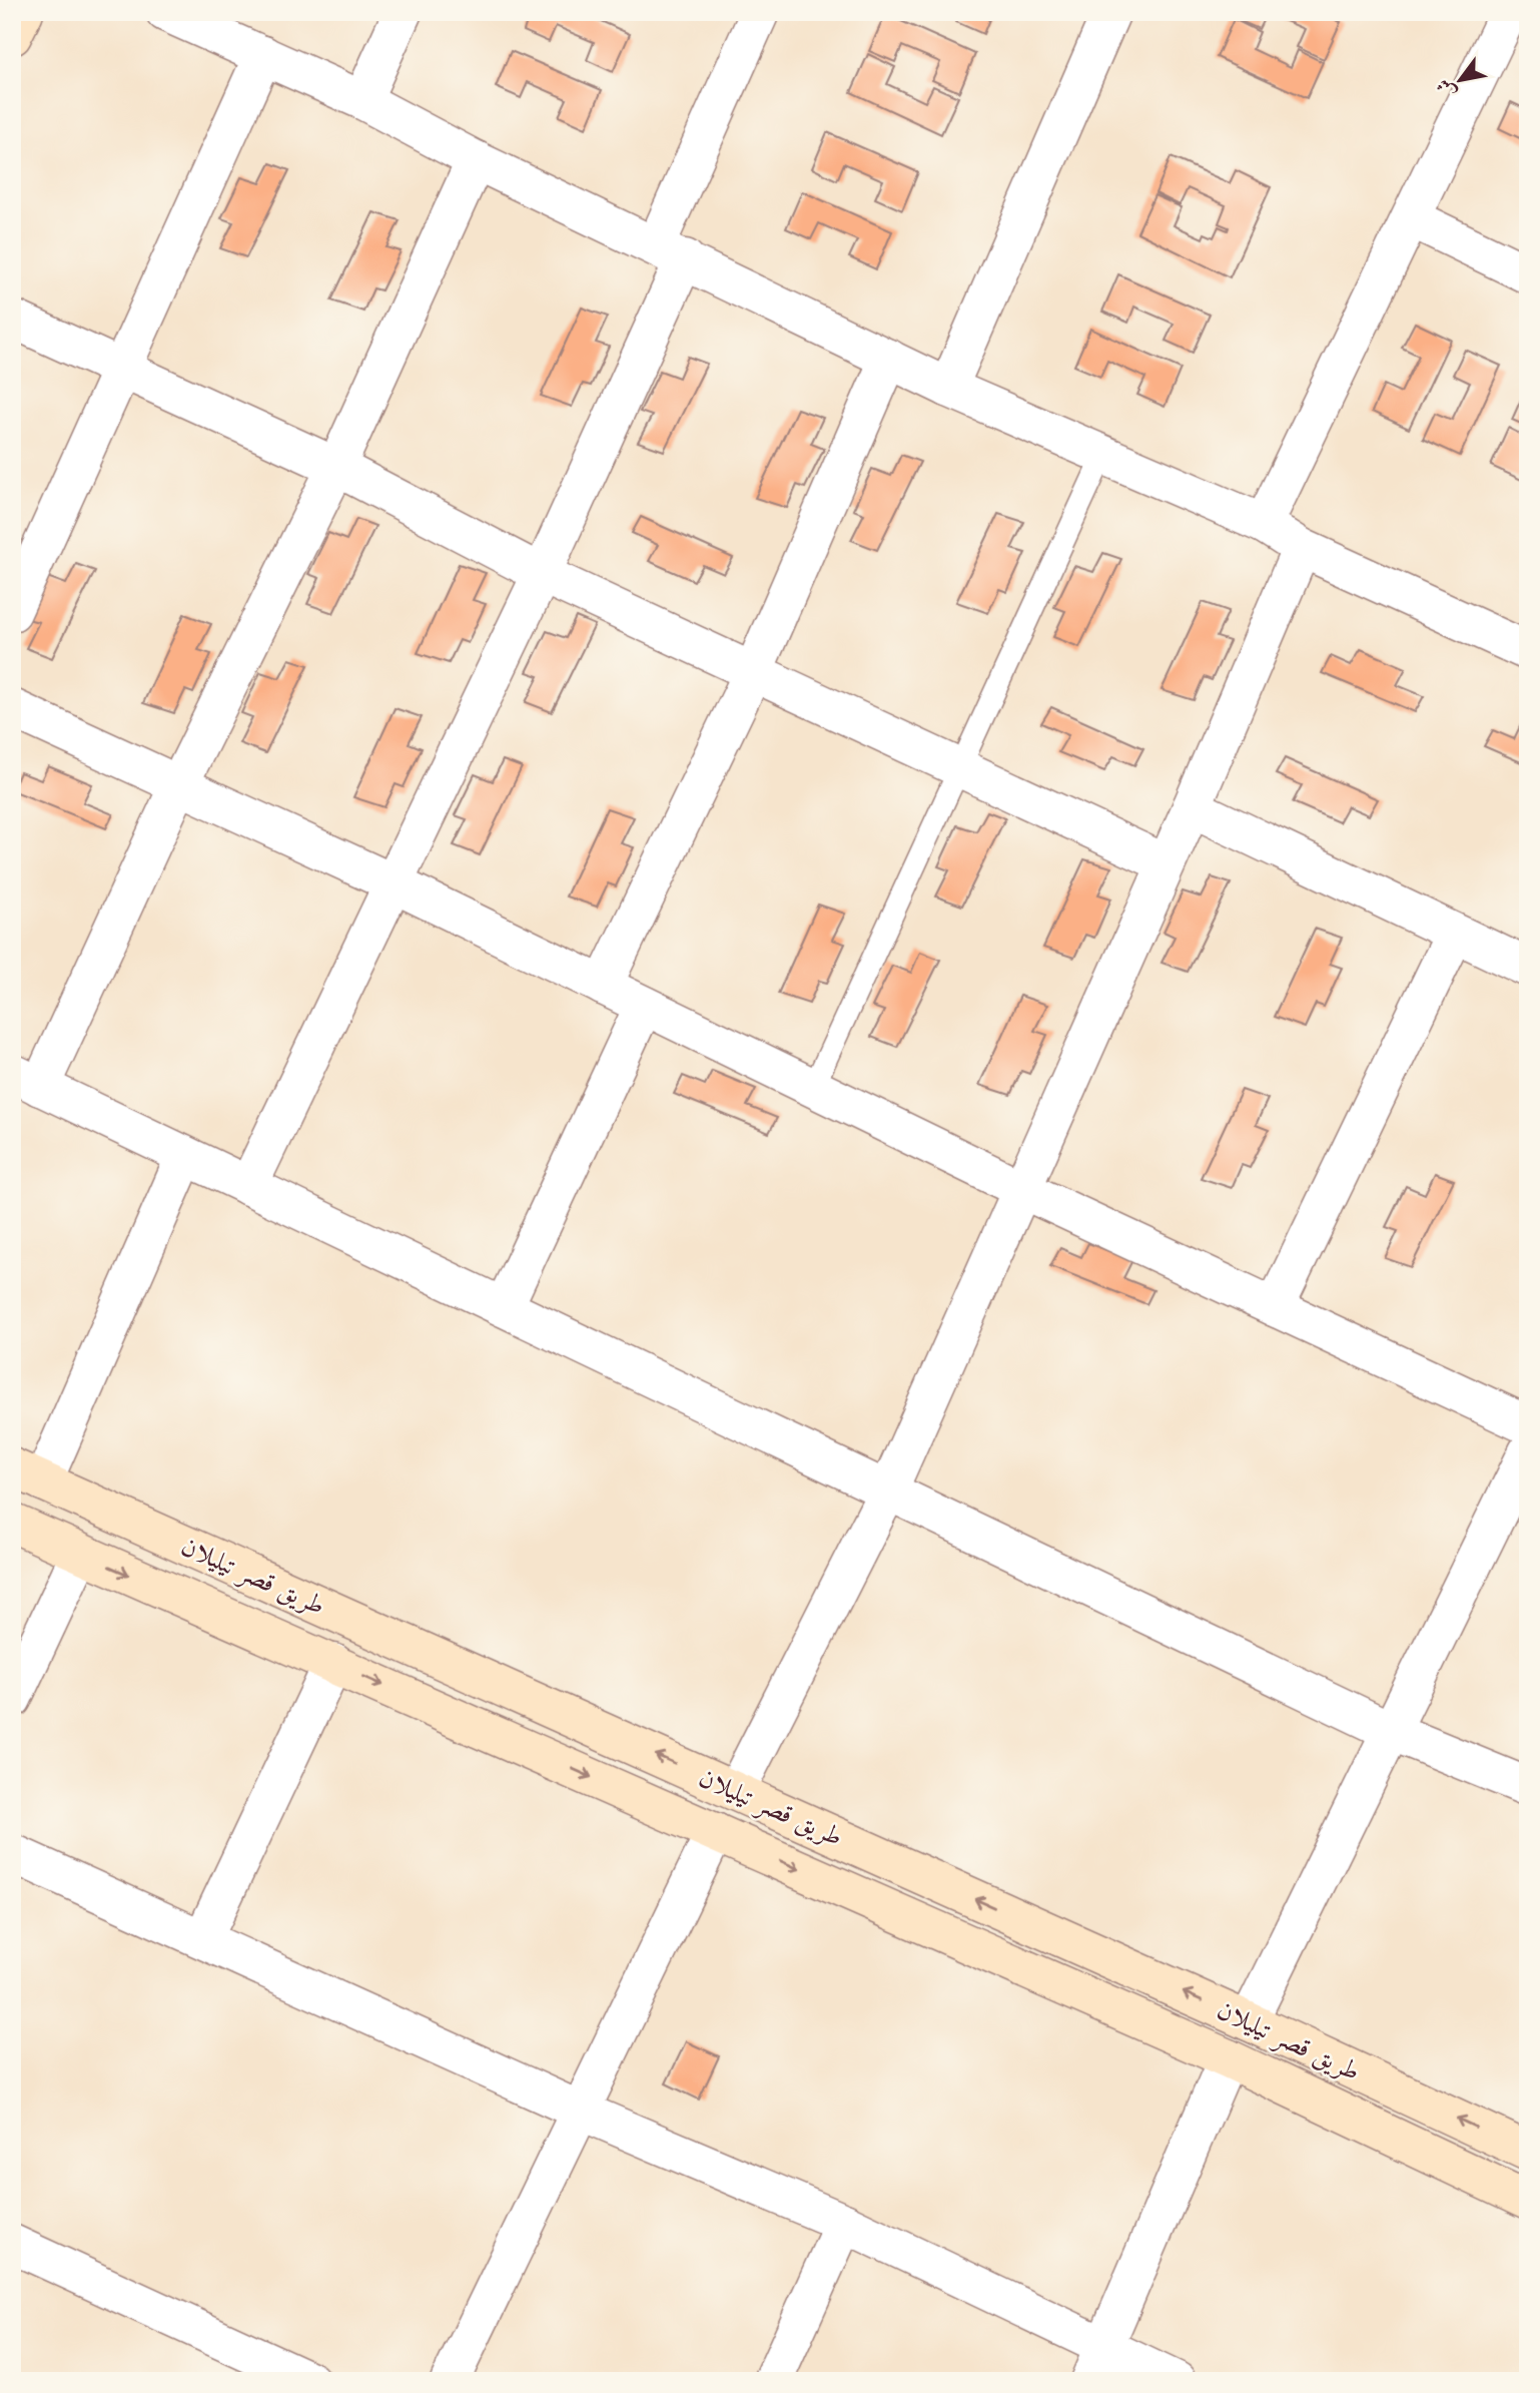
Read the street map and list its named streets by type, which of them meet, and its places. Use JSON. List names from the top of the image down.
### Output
{
  "streets": {
    "main road": ["طريق قصر تيليلان"]
  },
  "north": "bottom left"
}
